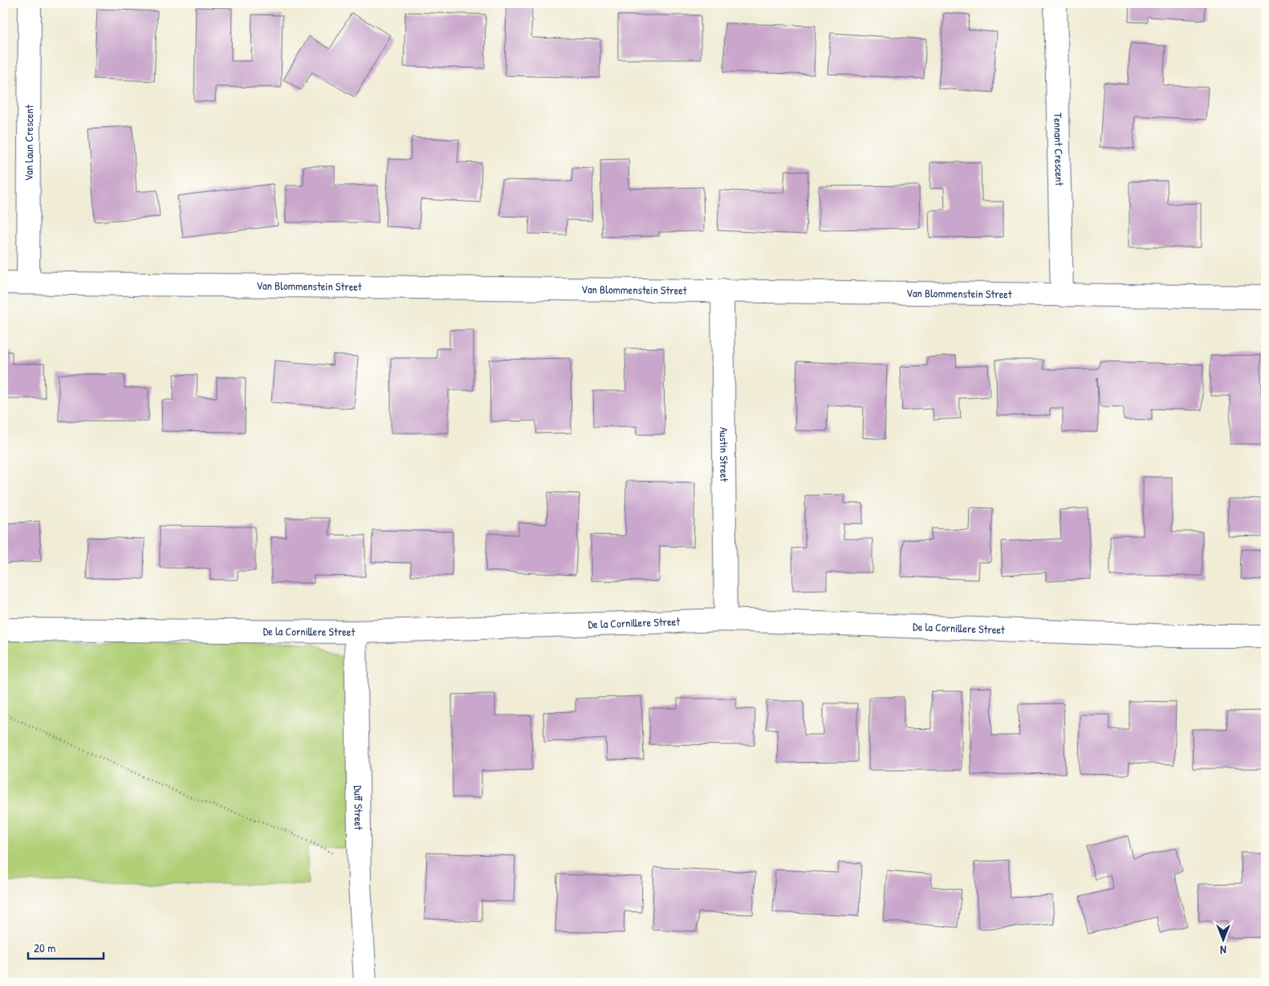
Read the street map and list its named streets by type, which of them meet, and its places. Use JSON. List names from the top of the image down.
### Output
{
  "streets": {
    "street": [
      "Van Laun Crescent",
      "Tennant Crescent",
      "Van Blommenstein Street",
      "Austin Street",
      "De la Cornillere Street",
      "Duff Street"
    ]
  },
  "crossings": [
    ["Van Laun Crescent", "Van Blommenstein Street"],
    ["Tennant Crescent", "Van Blommenstein Street"],
    ["Van Blommenstein Street", "Austin Street"],
    ["Austin Street", "De la Cornillere Street"],
    ["De la Cornillere Street", "Duff Street"]
  ],
  "scale_bar": "20 m",
  "north": "bottom"
}
